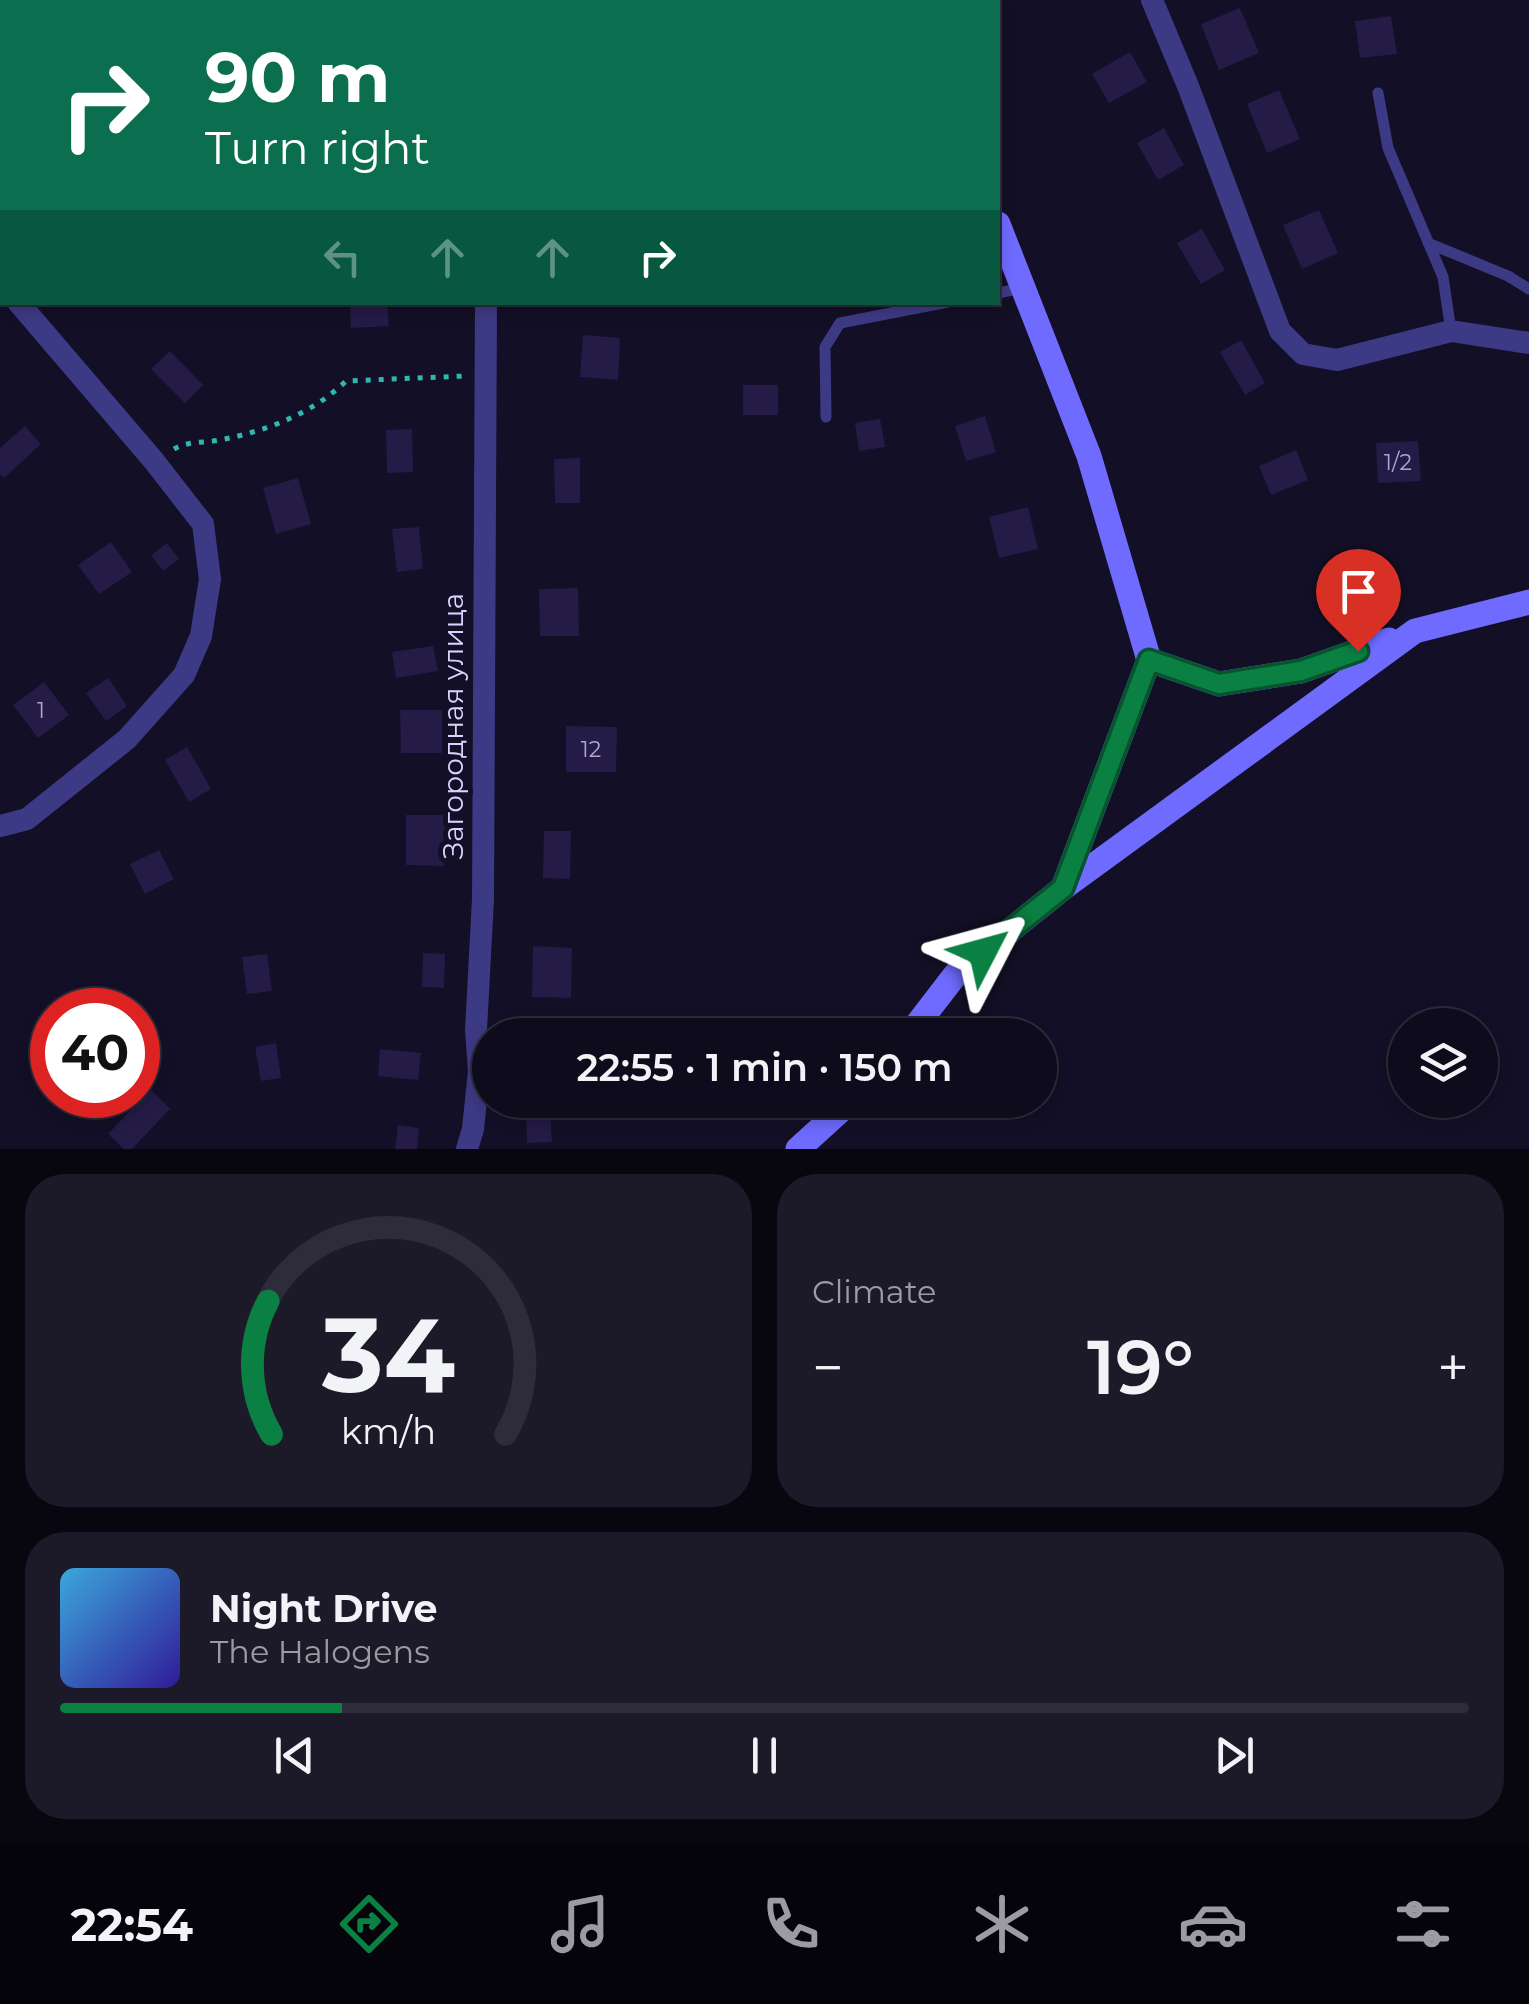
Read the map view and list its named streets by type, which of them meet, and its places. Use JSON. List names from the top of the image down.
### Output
{
  "streets": {
    "street": ["Загородная улица"]
  },
  "house_numbers": ["1/2", "1", "12"],
  "page": {
    "turn": ["90 m", "Turn right"],
    "limit": "40",
    "trip": "22:55 · 1 min · 150 m",
    "tile": "Climate",
    "heat": ["−", "19°", "+"],
    "song": ["Night Drive", "The Halogens"],
    "tabs": "22:54",
    "gauge": ["34", "km/h"]
  }
}
